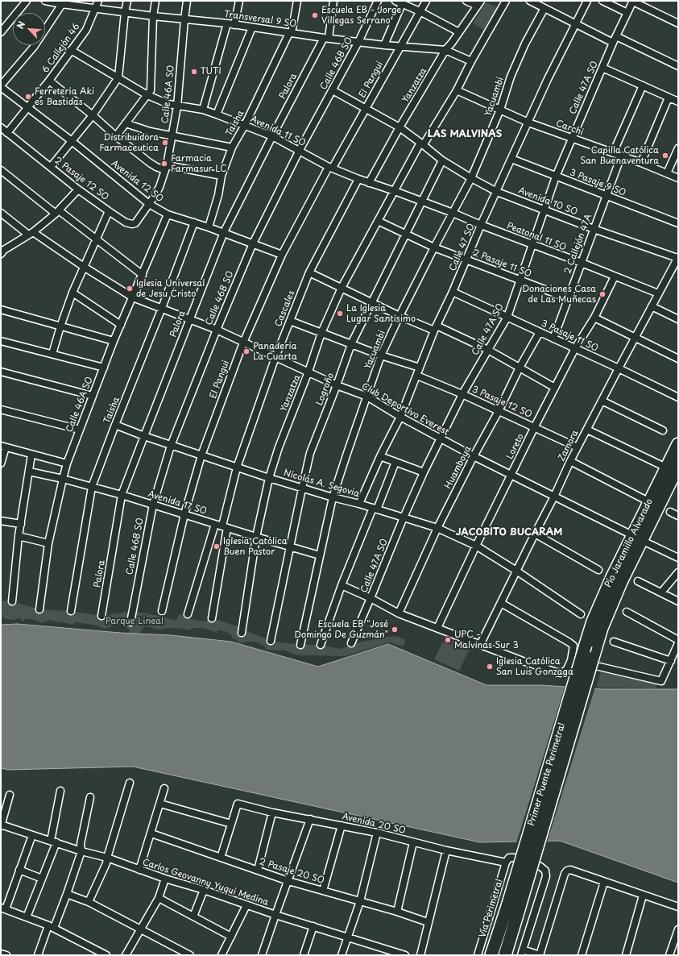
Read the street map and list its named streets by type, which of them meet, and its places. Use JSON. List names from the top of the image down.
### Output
{
  "streets": {
    "highway": ["Pío Jaramillo Alvarado", "Primer Puente Perimetral", "Vía Perimetral"],
    "street": [
      "Transversal 9 SO",
      "6 Callejón 46",
      "Calle 46B SO",
      "El Pangui",
      "Yanzatza",
      "Palora",
      "Calle 47A SO",
      "Calle 46A SO",
      "Yacuambi",
      "Taisha",
      "Carchi",
      "Avenida 11 SO",
      "2 Pasaje 12 SO",
      "Avenida 12 SO",
      "3 Pasaje 9 SO",
      "Avenida 10 SO",
      "Peatonal 11 SO",
      "2 Callejón 47A",
      "Calle 47 SO",
      "2 Pasaje 11 SO",
      "Cascales",
      "3 Pasaje 11 SO",
      "Logroño",
      "3 Pasaje 12 SO",
      "Club Deportivo Everest",
      "Zamora",
      "Loreto",
      "Huamboya",
      "Nicolás A. Segovia",
      "Avenida 17 SO",
      "Avenida 20 SO",
      "2 Pasaje 20 SO",
      "Carlos Geovanny Yuqui Medina"
    ]
  },
  "crossings": [
    ["Transversal 9 SO", "6 Callejón 46"],
    ["Transversal 9 SO", "Calle 46B SO"],
    ["Transversal 9 SO", "El Pangui"],
    ["Transversal 9 SO", "Yanzatza"],
    ["Transversal 9 SO", "Palora"],
    ["Transversal 9 SO", "Calle 46A SO"],
    ["Transversal 9 SO", "Taisha"],
    ["6 Callejón 46", "Avenida 11 SO"],
    ["6 Callejón 46", "2 Pasaje 12 SO"],
    ["6 Callejón 46", "Avenida 12 SO"],
    ["Calle 46B SO", "Avenida 11 SO"],
    ["Calle 46B SO", "Avenida 12 SO"],
    ["Calle 46B SO", "Avenida 10 SO"],
    ["Calle 46B SO", "Club Deportivo Everest"],
    ["Calle 46B SO", "Nicolás A. Segovia"],
    ["Calle 46B SO", "Avenida 17 SO"],
    ["El Pangui", "Avenida 11 SO"],
    ["El Pangui", "Avenida 12 SO"],
    ["El Pangui", "Avenida 10 SO"],
    ["El Pangui", "Club Deportivo Everest"],
    ["El Pangui", "Nicolás A. Segovia"],
    ["El Pangui", "Avenida 17 SO"],
    ["Yanzatza", "Carchi"],
    ["Yanzatza", "Avenida 11 SO"],
    ["Yanzatza", "Avenida 10 SO"],
    ["Yanzatza", "2 Pasaje 11 SO"],
    ["Yanzatza", "Club Deportivo Everest"],
    ["Yanzatza", "Nicolás A. Segovia"],
    ["Yanzatza", "Avenida 17 SO"],
    ["Palora", "Avenida 11 SO"],
    ["Palora", "Avenida 12 SO"],
    ["Palora", "Club Deportivo Everest"],
    ["Palora", "Nicolás A. Segovia"],
    ["Palora", "Avenida 17 SO"],
    ["Calle 47A SO", "Carchi"],
    ["Calle 47A SO", "3 Pasaje 9 SO"],
    ["Calle 47A SO", "Avenida 10 SO"],
    ["Calle 47A SO", "Peatonal 11 SO"],
    ["Calle 47A SO", "2 Pasaje 11 SO"],
    ["Calle 47A SO", "3 Pasaje 11 SO"],
    ["Calle 47A SO", "3 Pasaje 12 SO"],
    ["Calle 47A SO", "Club Deportivo Everest"],
    ["Calle 47A SO", "Nicolás A. Segovia"],
    ["Calle 46A SO", "Avenida 11 SO"],
    ["Calle 46A SO", "2 Pasaje 12 SO"],
    ["Calle 46A SO", "Avenida 12 SO"],
    ["Calle 46A SO", "Club Deportivo Everest"],
    ["Calle 46A SO", "Avenida 17 SO"],
    ["Yacuambi", "Carchi"],
    ["Yacuambi", "Avenida 11 SO"],
    ["Yacuambi", "Avenida 10 SO"],
    ["Yacuambi", "2 Pasaje 11 SO"],
    ["Yacuambi", "Club Deportivo Everest"],
    ["Yacuambi", "Nicolás A. Segovia"],
    ["Yacuambi", "Avenida 17 SO"],
    ["Taisha", "Avenida 11 SO"],
    ["Taisha", "Avenida 12 SO"],
    ["Taisha", "Club Deportivo Everest"],
    ["Taisha", "Nicolás A. Segovia"],
    ["Taisha", "Avenida 17 SO"],
    ["Carchi", "2 Callejón 47A"],
    ["Carchi", "Calle 47 SO"],
    ["Avenida 11 SO", "Peatonal 11 SO"],
    ["Avenida 11 SO", "Calle 47 SO"],
    ["Avenida 11 SO", "Cascales"],
    ["Avenida 11 SO", "Logroño"],
    ["2 Pasaje 12 SO", "Avenida 12 SO"],
    ["3 Pasaje 9 SO", "2 Callejón 47A"],
    ["3 Pasaje 9 SO", "Calle 47 SO"],
    ["Avenida 10 SO", "2 Callejón 47A"],
    ["Avenida 10 SO", "Calle 47 SO"],
    ["Avenida 10 SO", "Logroño"],
    ["Avenida 10 SO", "Zamora"],
    ["Peatonal 11 SO", "2 Callejón 47A"],
    ["Peatonal 11 SO", "Calle 47 SO"],
    ["Peatonal 11 SO", "Zamora"],
    ["Peatonal 11 SO", "Loreto"],
    ["2 Callejón 47A", "2 Pasaje 11 SO"],
    ["2 Callejón 47A", "3 Pasaje 11 SO"],
    ["Calle 47 SO", "2 Pasaje 11 SO"],
    ["Calle 47 SO", "3 Pasaje 11 SO"],
    ["Calle 47 SO", "3 Pasaje 12 SO"],
    ["Calle 47 SO", "Club Deportivo Everest"],
    ["Calle 47 SO", "Nicolás A. Segovia"],
    ["2 Pasaje 11 SO", "Logroño"],
    ["Cascales", "Club Deportivo Everest"],
    ["Cascales", "Nicolás A. Segovia"],
    ["Cascales", "Avenida 17 SO"],
    ["3 Pasaje 11 SO", "Zamora"],
    ["3 Pasaje 11 SO", "Loreto"],
    ["3 Pasaje 11 SO", "Huamboya"],
    ["Logroño", "Club Deportivo Everest"],
    ["Logroño", "Nicolás A. Segovia"],
    ["Logroño", "Avenida 17 SO"],
    ["3 Pasaje 12 SO", "Zamora"],
    ["3 Pasaje 12 SO", "Loreto"],
    ["3 Pasaje 12 SO", "Huamboya"],
    ["Club Deportivo Everest", "Zamora"],
    ["Club Deportivo Everest", "Loreto"],
    ["Club Deportivo Everest", "Huamboya"],
    ["Club Deportivo Everest", "Pío Jaramillo Alvarado"],
    ["Zamora", "Nicolás A. Segovia"],
    ["Loreto", "Nicolás A. Segovia"],
    ["Huamboya", "Nicolás A. Segovia"],
    ["Pío Jaramillo Alvarado", "Primer Puente Perimetral"],
    ["Primer Puente Perimetral", "Vía Perimetral"],
    ["Avenida 20 SO", "Vía Perimetral"]
  ],
  "districts": ["LAS MALVINAS", "JACOBITO BUCARAM"],
  "parks": ["Parque Lineal"],
  "places": [
    "Escuela EB - Jorge Villegas Serrano",
    "TUTI",
    "Ferreteria Aki es Bastidas",
    "Distribuidora Farmaceutica",
    "Capilla Católica San Buenaventura",
    "Farmacia Farmasur LC",
    "Iglesia Universal de Jesu Cristo",
    "Donaciones Casa de Las Muñecas",
    "La Iglesia Lugar Santisimo",
    "Panadería La Cuarta",
    "Iglesia Católica Buen Pastor",
    "Escuela EB \"José Domingo De Guzmán\"",
    "UPC - Malvinas Sur 3",
    "Iglesia Católica San Luis Gonzaga"
  ],
  "north": "top left"
}
